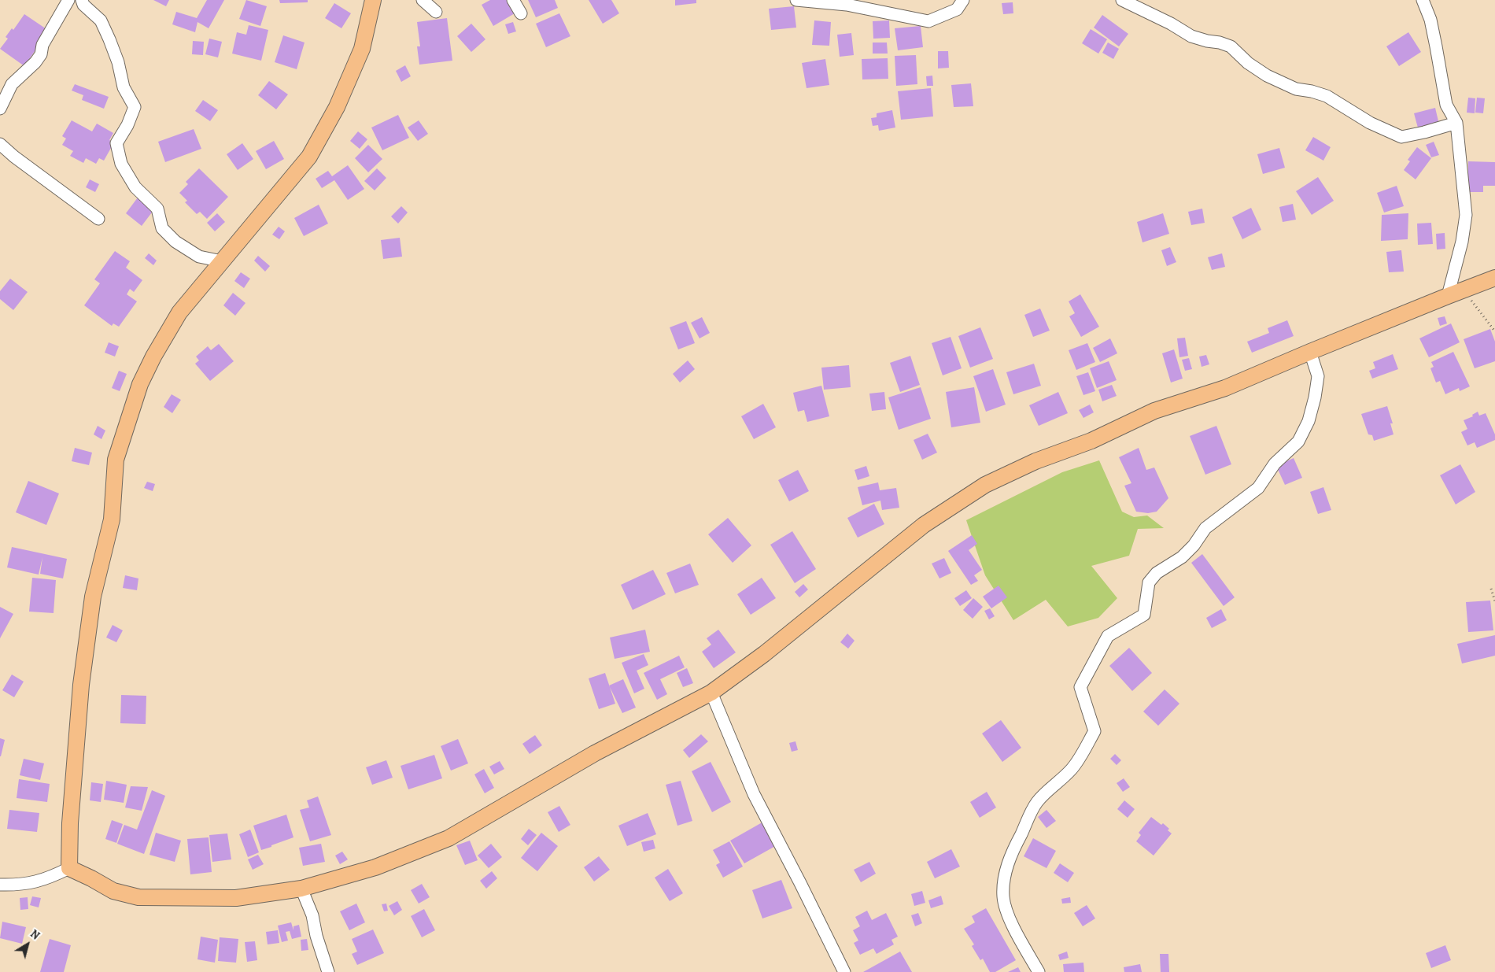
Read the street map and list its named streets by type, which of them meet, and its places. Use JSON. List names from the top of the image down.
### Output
{
  "north": "top right"
}
